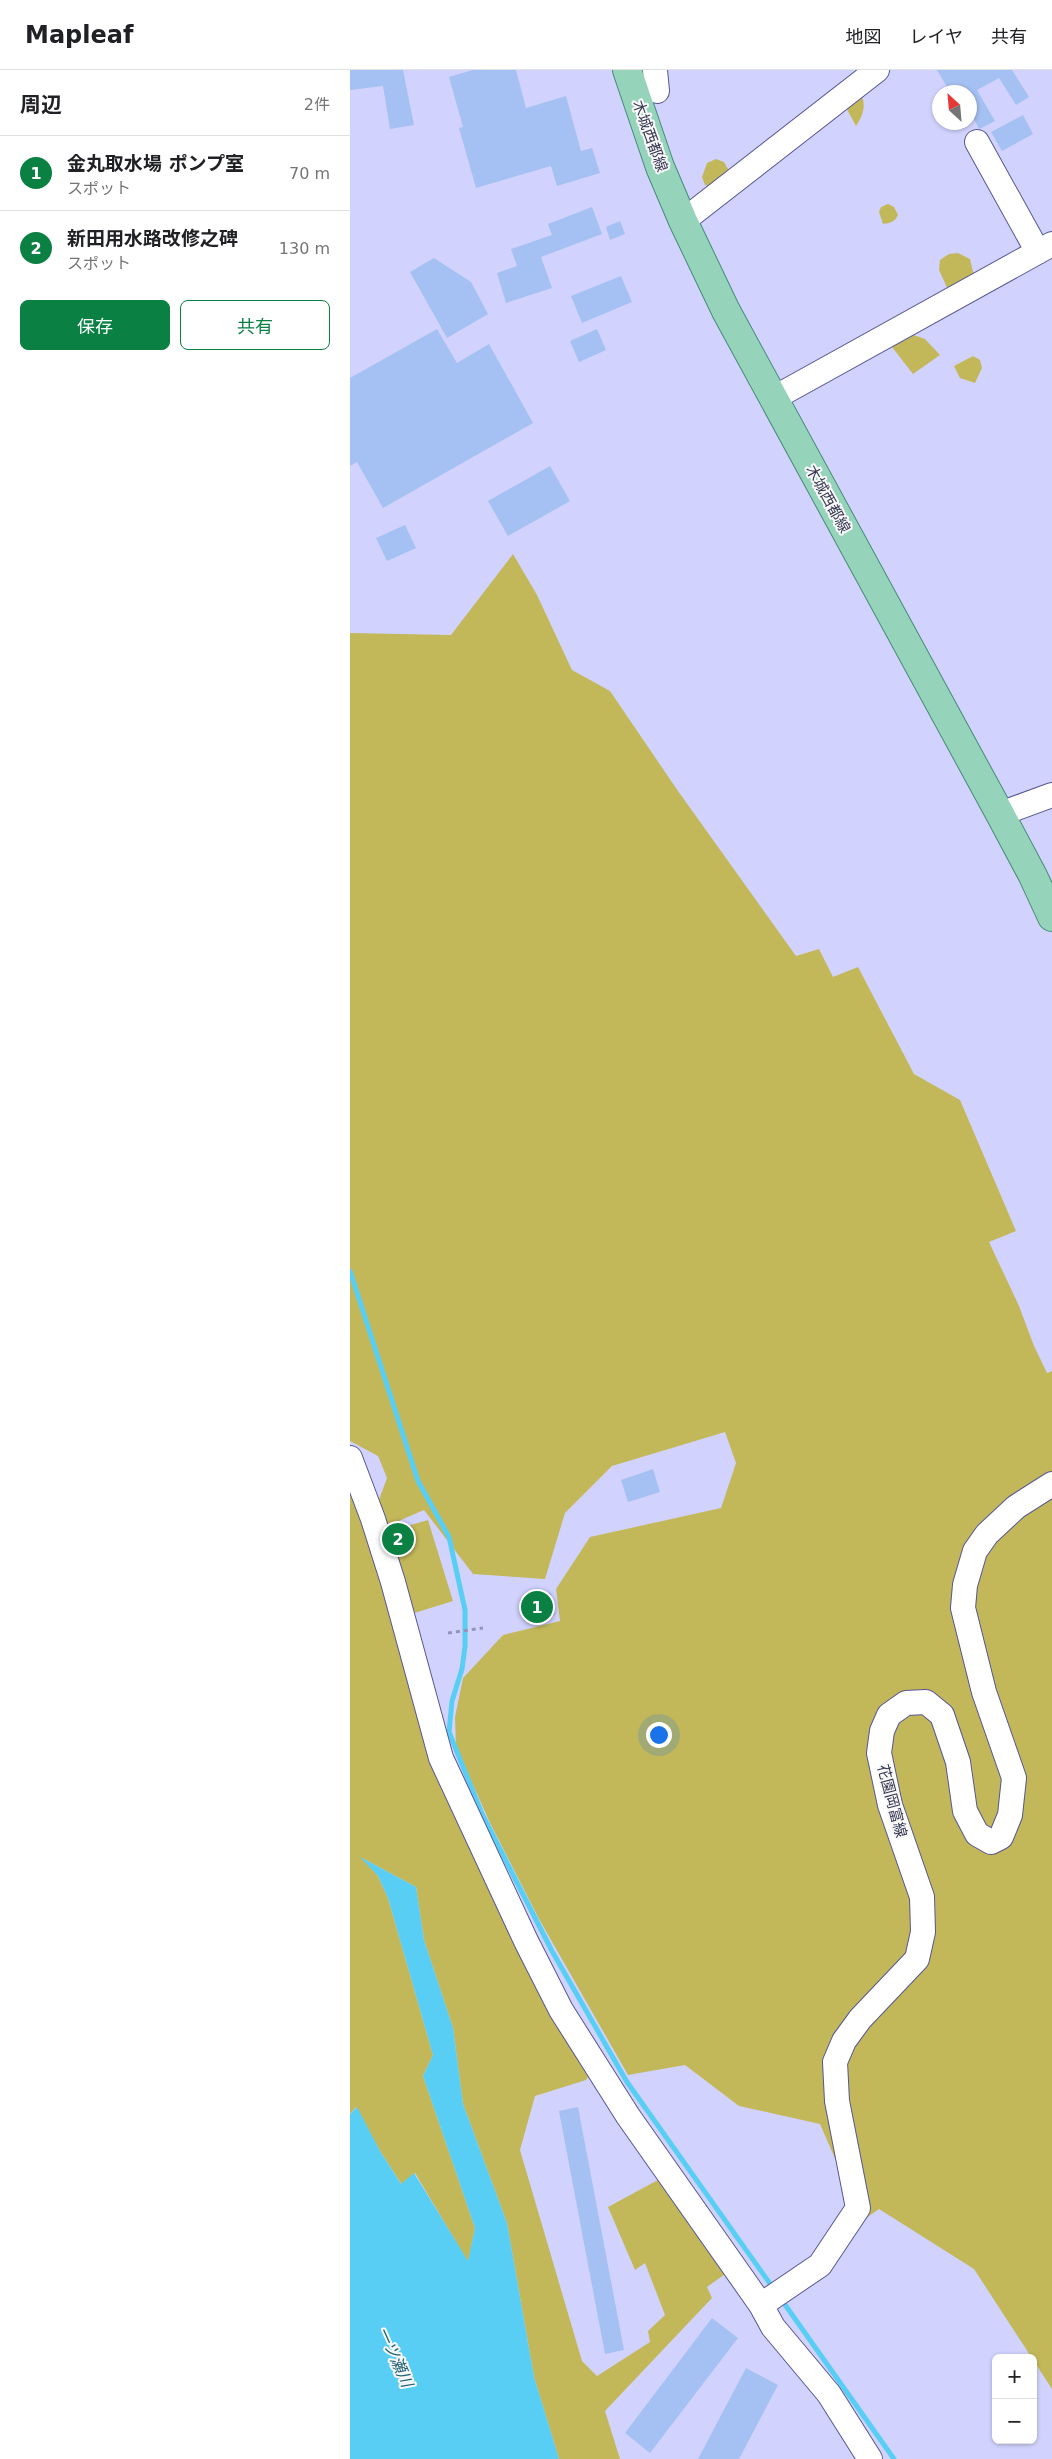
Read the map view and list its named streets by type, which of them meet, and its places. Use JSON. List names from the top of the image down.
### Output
{
  "streets": {
    "main road": ["木城西都線"],
    "street": ["花園岡富線"]
  },
  "water": ["一ツ瀬川"],
  "north": "top left",
  "page": {
    "header": "Mapleaf",
    "nav": ["地図", "レイヤ", "共有"],
    "heading": ["周辺", "2件"],
    "list": [
      {
        "mark": "1",
        "name": "金丸取水場 ポンプ室",
        "note": "スポット",
        "value": "70 m"
      },
      {
        "mark": "2",
        "name": "新田用水路改修之碑",
        "note": "スポット",
        "value": "130 m"
      }
    ],
    "buttons": ["保存", "共有"],
    "pins": ["2", "1"],
    "map_buttons": ["+", "−"]
  }
}
